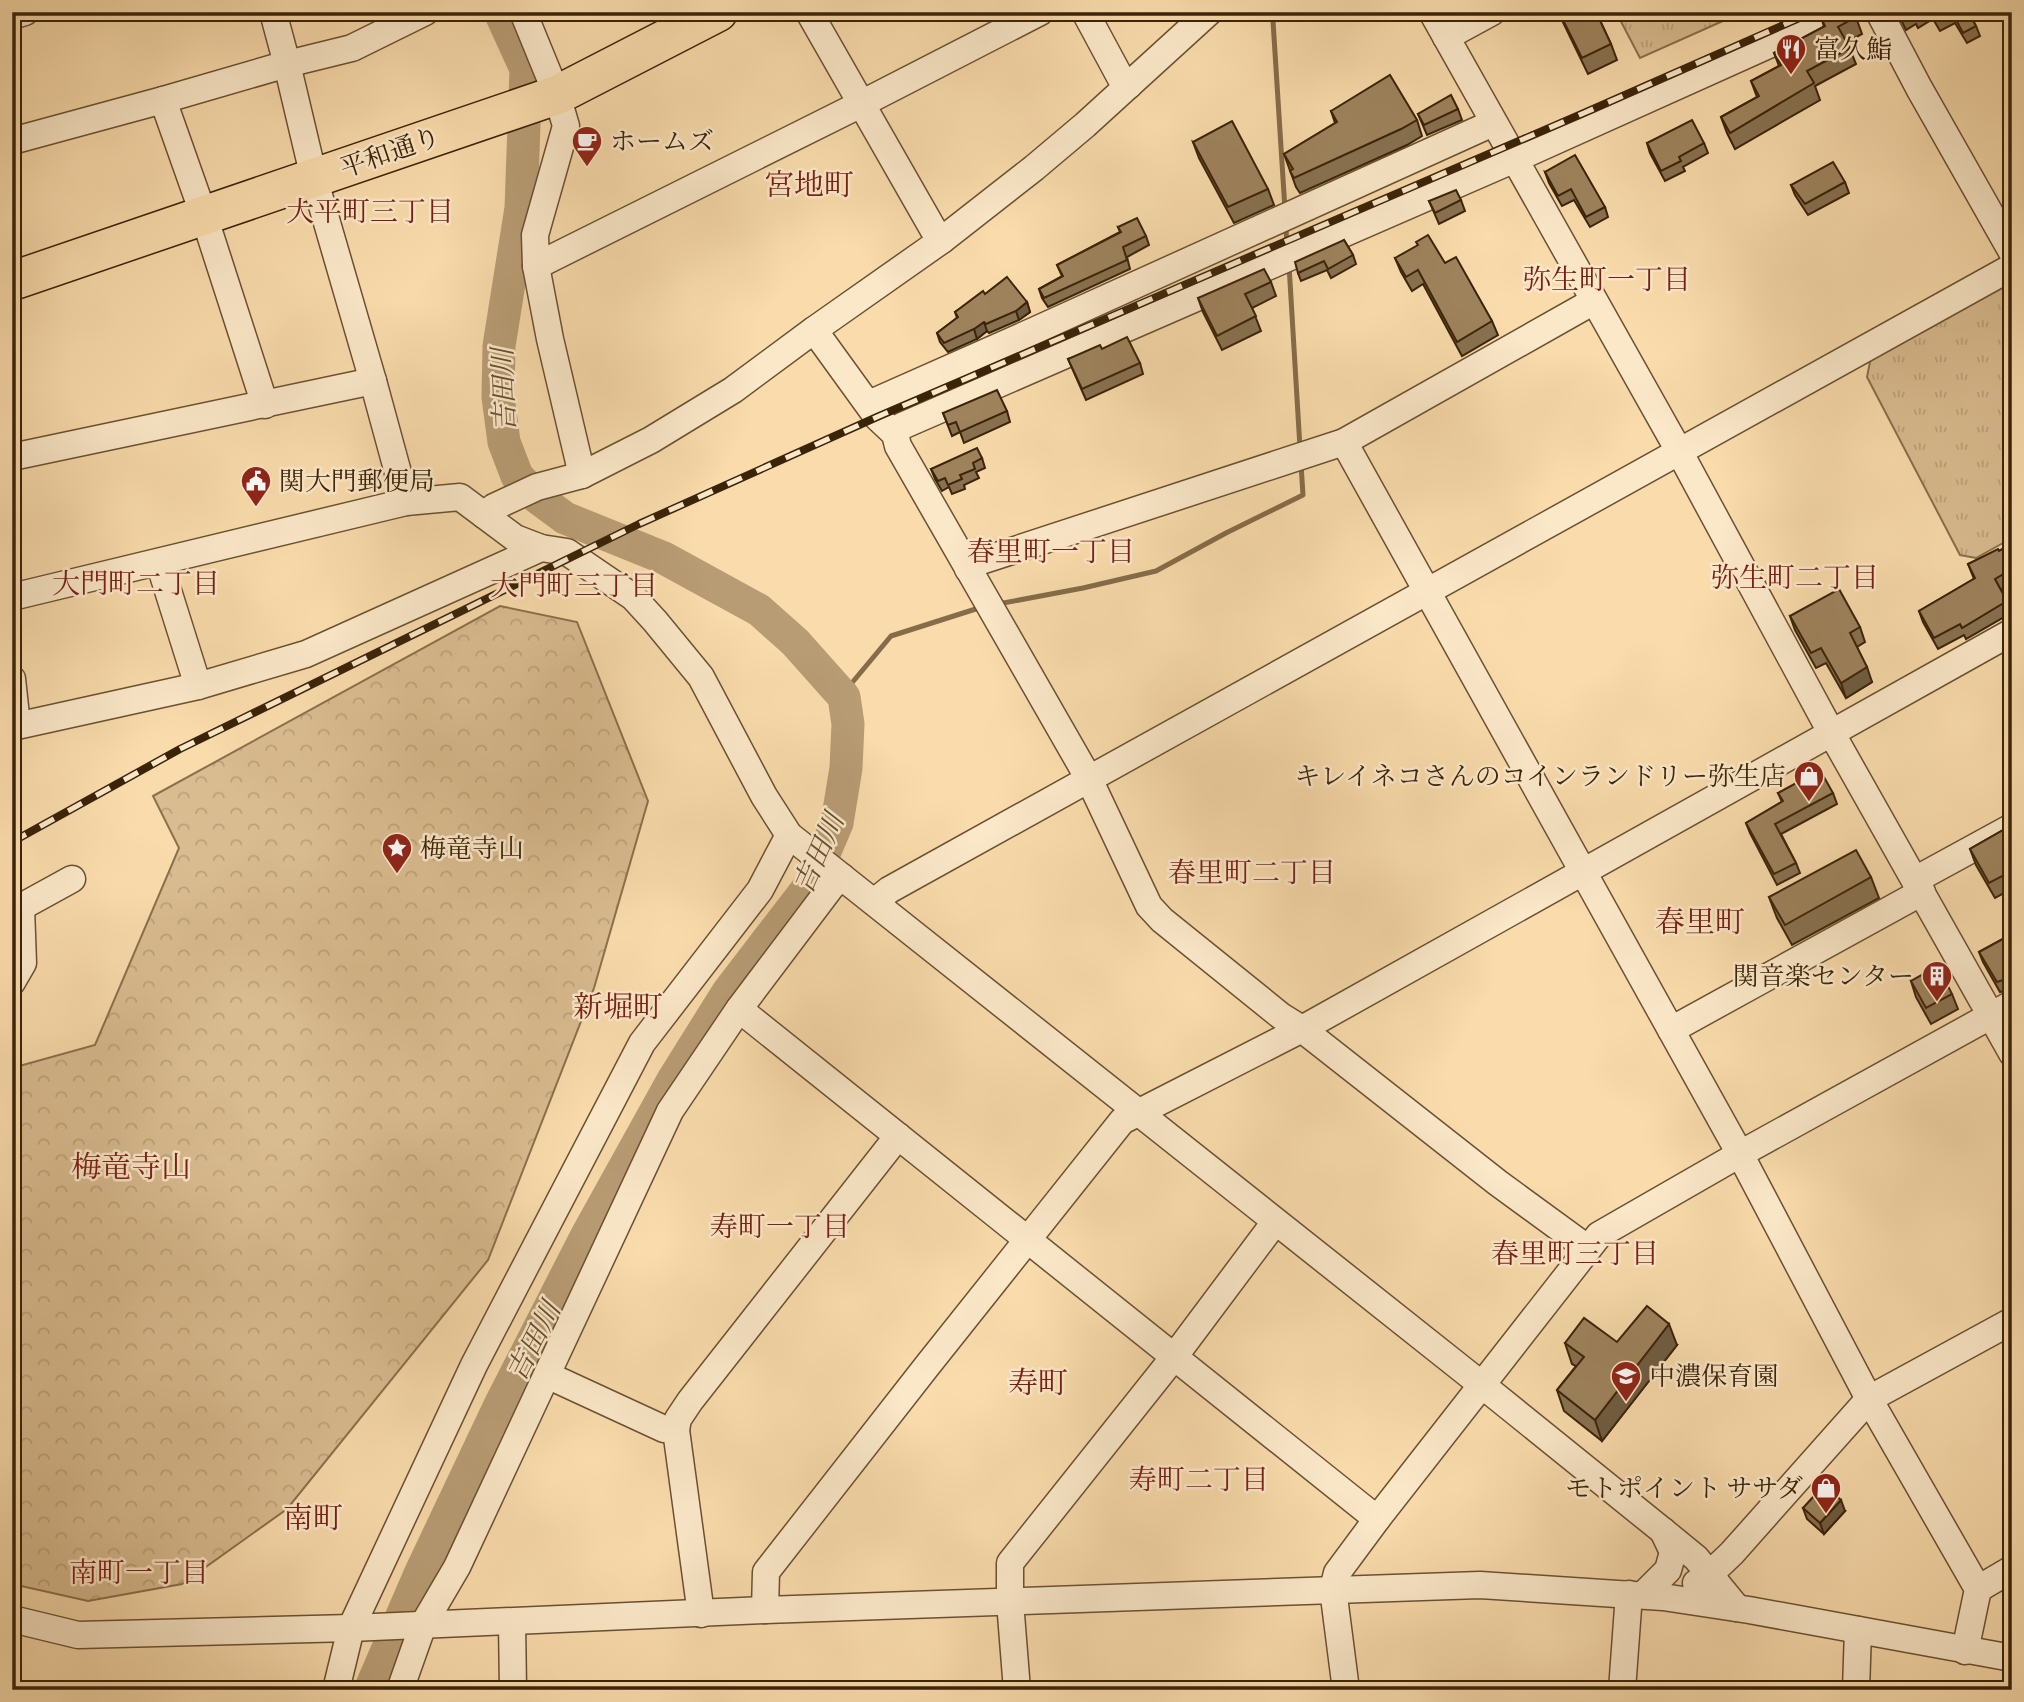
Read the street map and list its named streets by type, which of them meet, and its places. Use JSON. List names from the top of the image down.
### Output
{
  "streets": {
    "highway": ["平和通り"]
  },
  "districts": [
    "宮地町",
    "大平町三丁目",
    "弥生町一丁目",
    "春里町一丁目",
    "弥生町二丁目",
    "大門町二丁目",
    "大門町三丁目",
    "春里町二丁目",
    "春里町",
    "新堀町",
    "梅竜寺山",
    "寿町一丁目",
    "春里町三丁目",
    "寿町",
    "寿町二丁目",
    "南町",
    "南町一丁目"
  ],
  "water": ["吉田川"],
  "places": {
    "restaurant": ["富久鮨"],
    "cafe": ["ホームズ"],
    "public building": ["関大門郵便局"],
    "shop": ["キレイネコさんのコインランドリー弥生店", "モトポイント ササダ"],
    "place": ["梅竜寺山"],
    "building": ["関音楽センター"],
    "school or university": ["中濃保育園"]
  }
}
